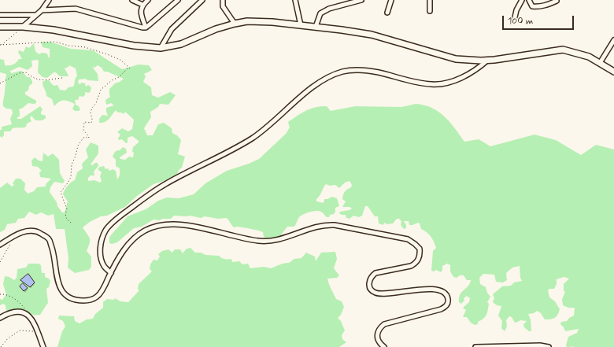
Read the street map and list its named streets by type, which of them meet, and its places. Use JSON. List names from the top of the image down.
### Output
{
  "scale_bar": "100 m"
}
